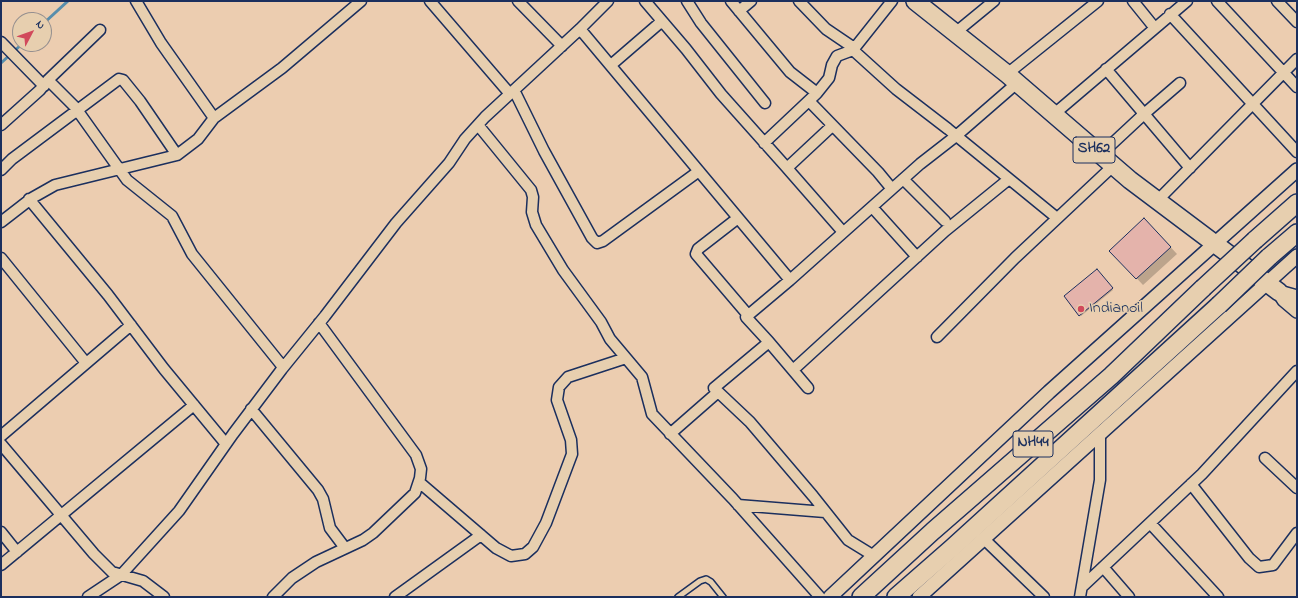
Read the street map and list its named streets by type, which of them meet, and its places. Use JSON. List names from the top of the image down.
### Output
{
  "streets": {
    "main road": ["SH62", "NH44"]
  },
  "places": ["Indianoil"],
  "north": "top right"
}
